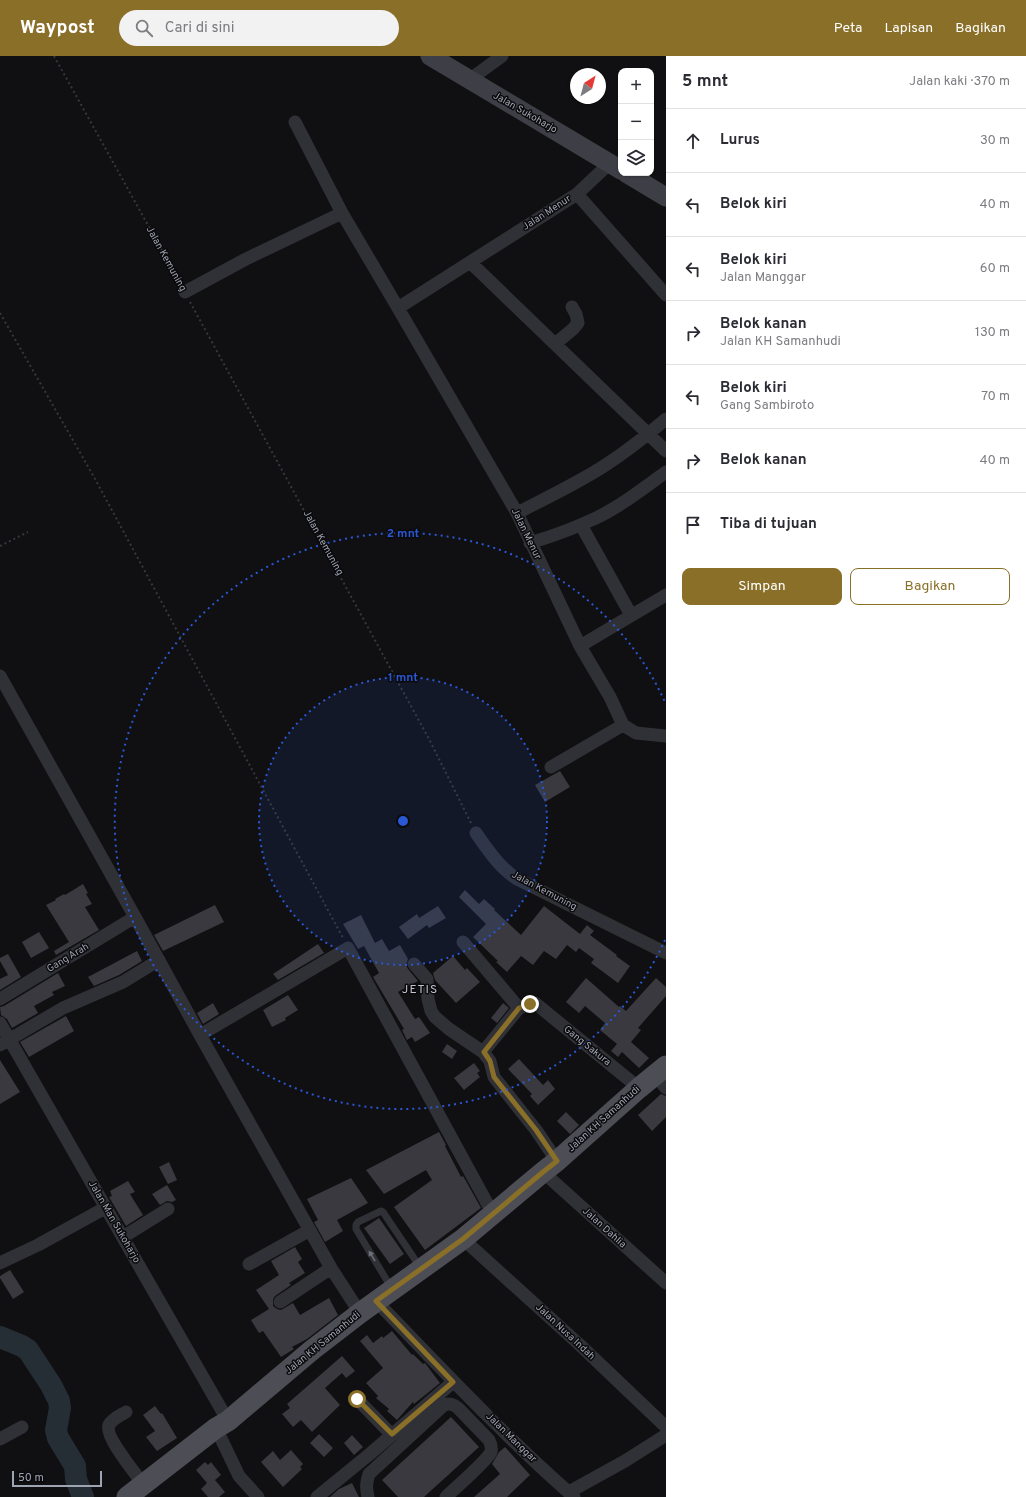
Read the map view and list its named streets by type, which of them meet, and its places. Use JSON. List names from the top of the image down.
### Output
{
  "streets": {
    "main road": ["Jalan Sukoharjo", "Jalan KH Samanhudi"],
    "street": [
      "Jalan Menur",
      "Jalan Kemuning",
      "Gang Arah",
      "Gang Sakura",
      "Jalan Man Sukoharjo",
      "Jalan Dahlia",
      "Jalan Nusa Indah",
      "Jalan Manggar"
    ]
  },
  "crossings": [
    ["Jalan Sukoharjo", "Jalan Menur"],
    ["Gang Arah", "Jalan Manggar"],
    ["Gang Sakura", "Jalan KH Samanhudi"],
    ["Jalan KH Samanhudi", "Jalan Man Sukoharjo"],
    ["Jalan KH Samanhudi", "Jalan Dahlia"],
    ["Jalan KH Samanhudi", "Jalan Nusa Indah"],
    ["Jalan KH Samanhudi", "Jalan Manggar"]
  ],
  "districts": ["JETIS"],
  "scale_bar": "50 m",
  "north": "top right",
  "page": {
    "header": "Waypost",
    "search": "Cari di sini",
    "nav": ["Peta", "Lapisan", "Bagikan"],
    "heading": ["5 mnt", "Jalan kaki · 370 m"],
    "map_buttons": ["+", "−"],
    "list": [
      ["Lurus", "30 m"],
      ["Belok kiri", "40 m"],
      ["Belok kiri", "Jalan Manggar", "60 m"],
      ["Belok kanan", "Jalan KH Samanhudi", "130 m"],
      ["Belok kiri", "Gang Sambiroto", "70 m"],
      ["Belok kanan", "40 m"],
      "Tiba di tujuan"
    ],
    "buttons": ["Simpan", "Bagikan"],
    "scale": "50 m"
  },
  "rings": ["2 mnt", "1 mnt"]
}
